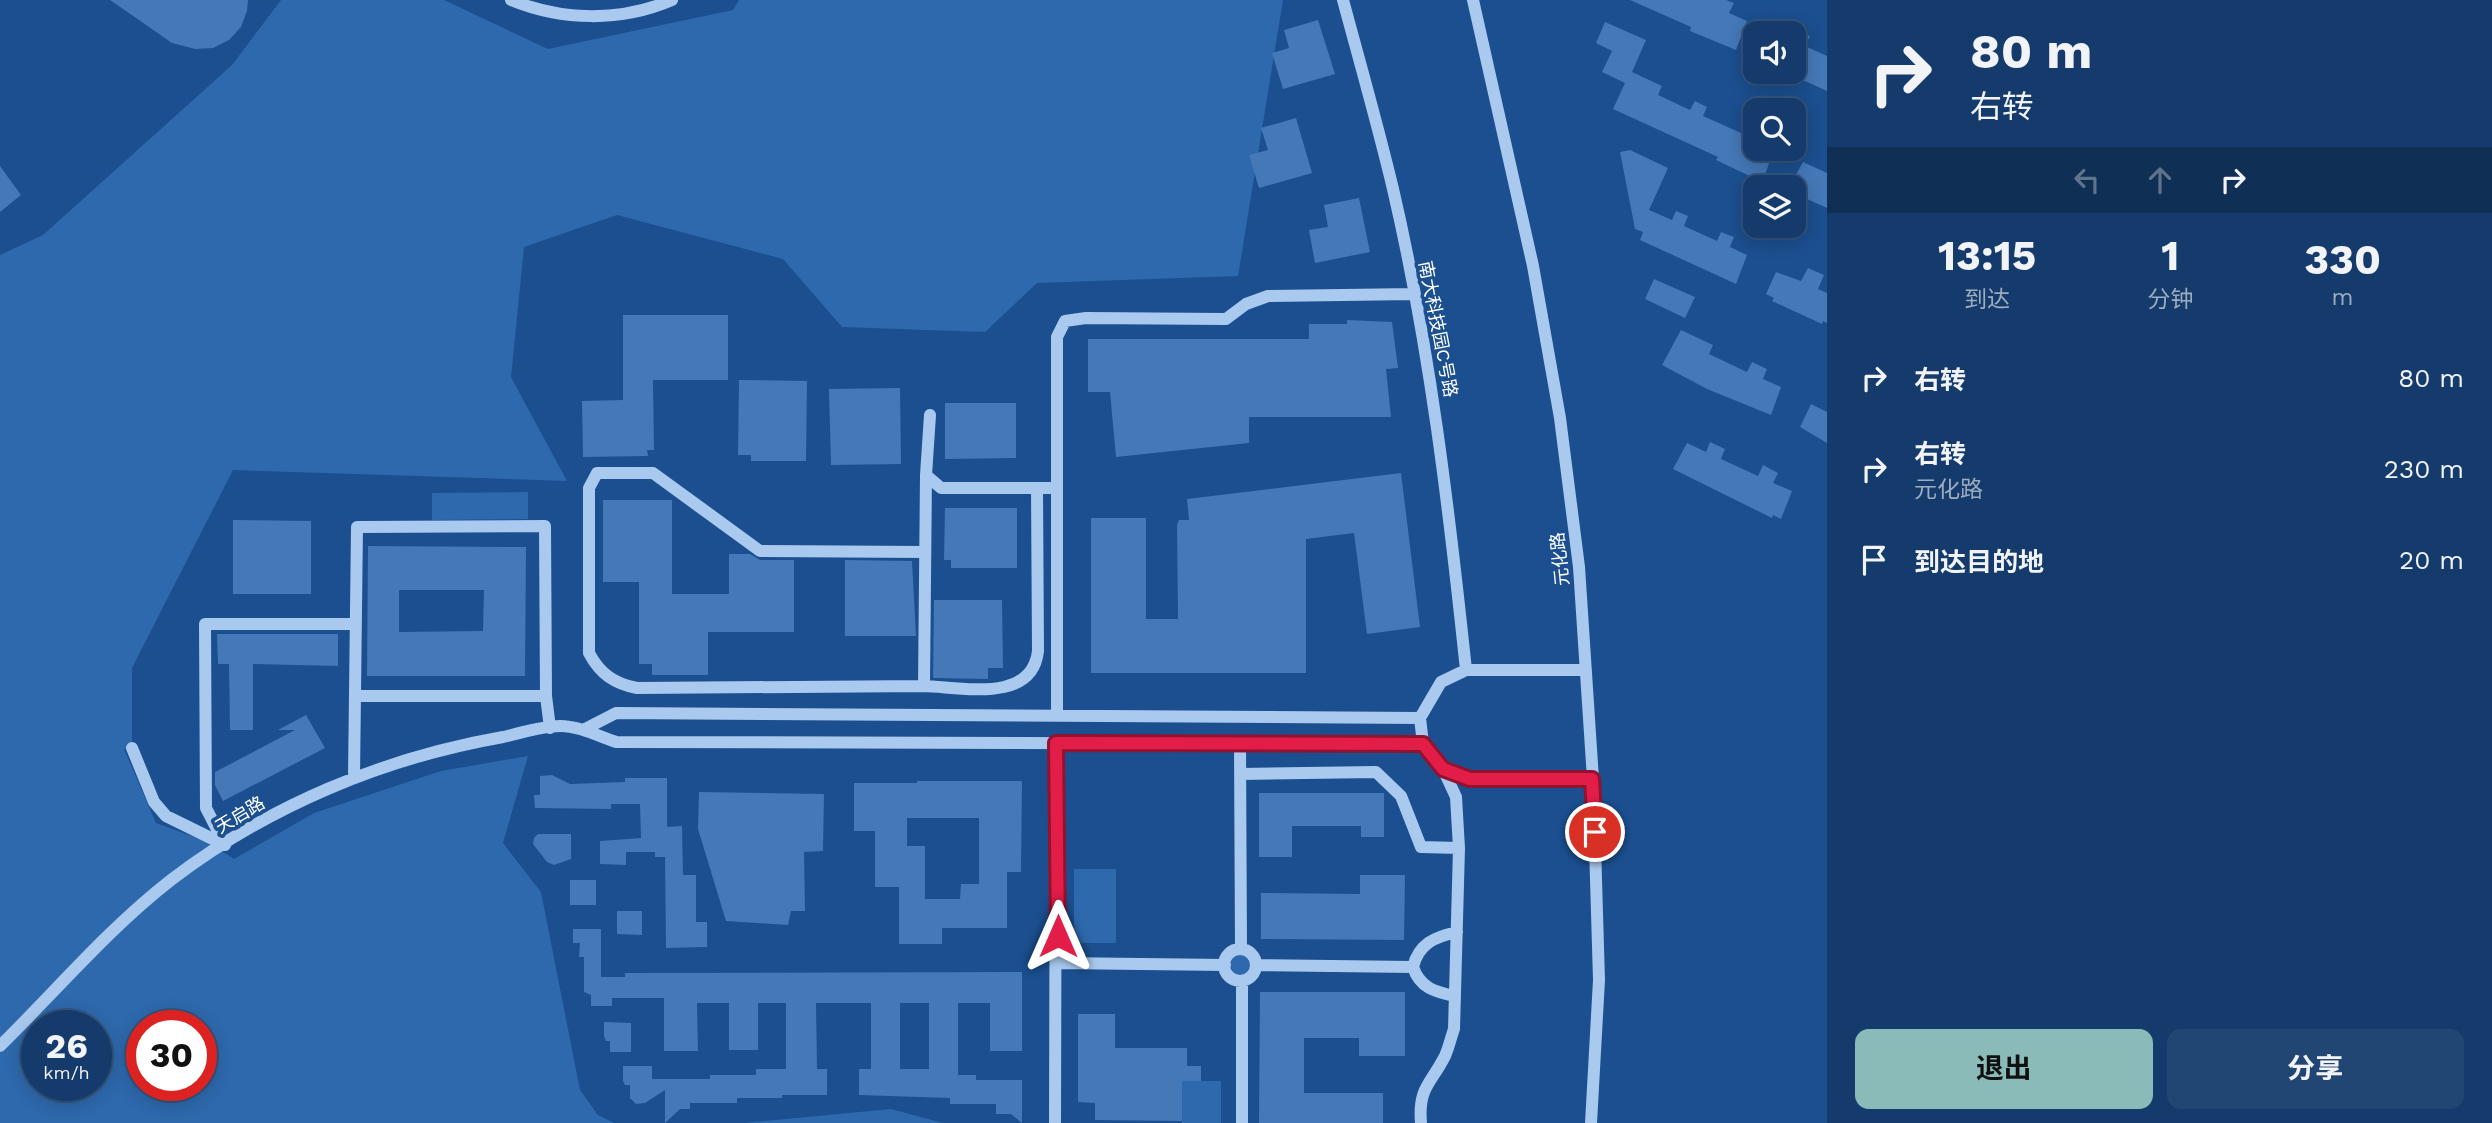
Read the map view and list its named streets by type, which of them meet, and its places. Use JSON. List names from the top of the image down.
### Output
{
  "streets": {
    "street": ["南大科技园C号路", "元化路", "天启路"]
  },
  "page": {
    "turn": ["80 m", "右转"],
    "eta": [
      "13:15",
      "到达",
      "1",
      "分钟",
      "330",
      "m"
    ],
    "list": [
      {
        "name": "右转",
        "value": "80 m"
      },
      {
        "name": "右转",
        "note": "元化路",
        "value": "230 m"
      },
      {
        "name": "到达目的地",
        "value": "20 m"
      }
    ],
    "speed": "26 km/h",
    "limit": "30",
    "buttons": ["退出", "分享"]
  }
}
